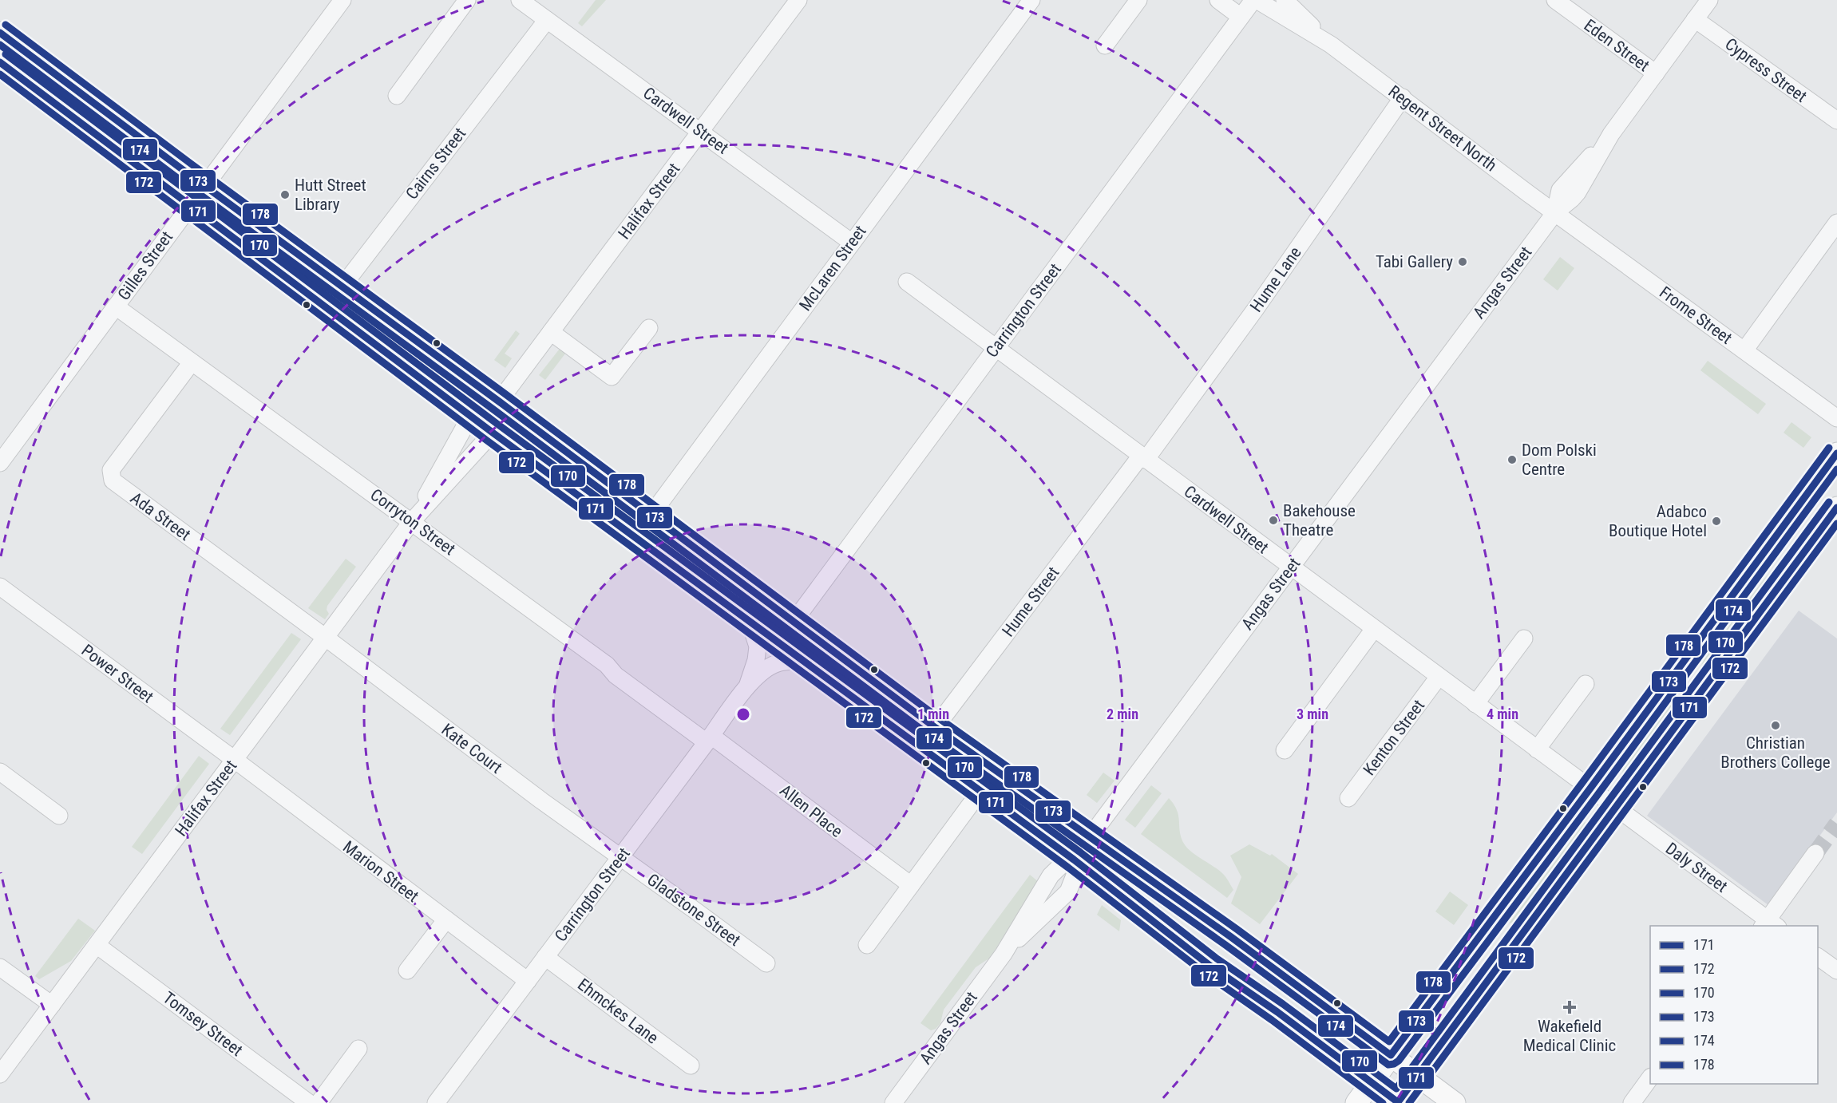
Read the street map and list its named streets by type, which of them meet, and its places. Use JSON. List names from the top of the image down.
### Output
{
  "streets": {
    "street": [
      "Eden Street",
      "Cypress Street",
      "Cardwell Street",
      "Regent Street North",
      "Cairns Street",
      "Halifax Street",
      "Gilles Street",
      "McLaren Street",
      "Hume Lane",
      "Angas Street",
      "Carrington Street",
      "Frome Street",
      "Ada Street",
      "Corryton Street",
      "Hume Street",
      "Power Street",
      "Kenton Street",
      "Kate Court",
      "Allen Place",
      "Daly Street",
      "Marion Street",
      "Gladstone Street",
      "Ehmckes Lane",
      "Tomsey Street"
    ]
  },
  "crossings": [
    ["Eden Street", "Angas Street"],
    ["Cypress Street", "Angas Street"],
    ["Cardwell Street", "Cairns Street"],
    ["Cardwell Street", "Halifax Street"],
    ["Cardwell Street", "McLaren Street"],
    ["Cardwell Street", "Hume Lane"],
    ["Cardwell Street", "Angas Street"],
    ["Cardwell Street", "Carrington Street"],
    ["Cardwell Street", "Hume Street"],
    ["Cardwell Street", "Kenton Street"],
    ["Cardwell Street", "Daly Street"],
    ["Regent Street North", "Hume Lane"],
    ["Regent Street North", "Angas Street"],
    ["Regent Street North", "Carrington Street"],
    ["Regent Street North", "Frome Street"],
    ["Halifax Street", "Ada Street"],
    ["Halifax Street", "Corryton Street"],
    ["Halifax Street", "Power Street"],
    ["Halifax Street", "Kate Court"],
    ["Halifax Street", "Marion Street"],
    ["Halifax Street", "Tomsey Street"],
    ["Gilles Street", "Corryton Street"],
    ["Hume Lane", "Hume Street"],
    ["Angas Street", "Frome Street"],
    ["Carrington Street", "Corryton Street"],
    ["Carrington Street", "Kate Court"],
    ["Carrington Street", "Allen Place"],
    ["Carrington Street", "Marion Street"],
    ["Carrington Street", "Gladstone Street"],
    ["Carrington Street", "Ehmckes Lane"],
    ["Ada Street", "Corryton Street"],
    ["Ada Street", "Kate Court"],
    ["Corryton Street", "Allen Place"],
    ["Power Street", "Marion Street"],
    ["Kate Court", "Gladstone Street"]
  ],
  "places": {
    "other": [
      "Hutt Street Library",
      "Tabi Gallery",
      "Dom Polski Centre",
      "Bakehouse Theatre",
      "Adabco Boutique Hotel",
      "Christian Brothers College"
    ],
    "health": ["Wakefield Medical Clinic"]
  },
  "lines": [
    "transit line 178",
    "transit line 173",
    "transit line 174",
    "transit line 170",
    "transit line 171",
    "transit line 172"
  ],
  "legend": [
    "171",
    "172",
    "170",
    "173",
    "174",
    "178"
  ],
  "rings": [
    "1 min",
    "2 min",
    "3 min",
    "4 min"
  ]
}
